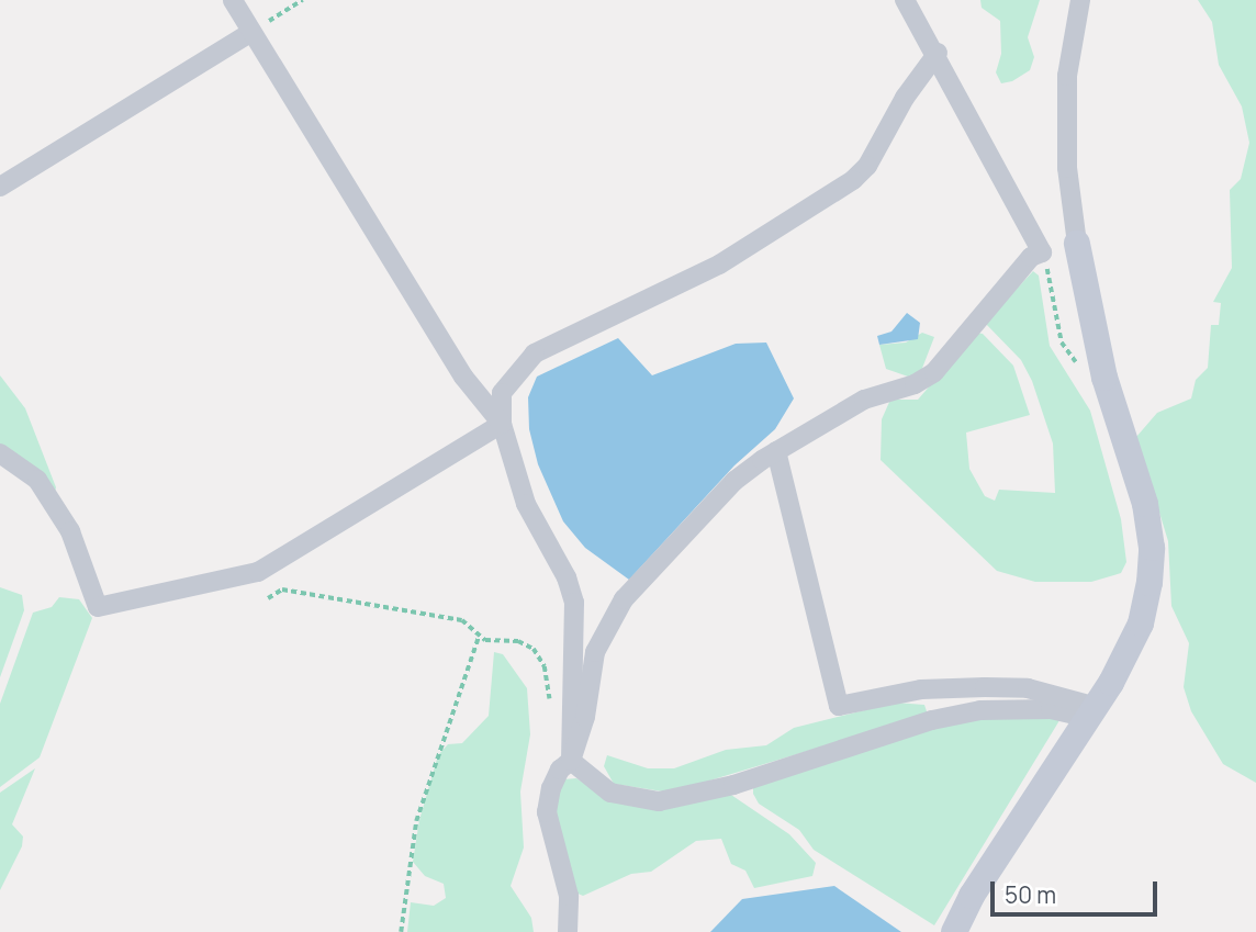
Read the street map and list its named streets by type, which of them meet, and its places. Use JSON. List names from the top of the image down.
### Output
{
  "scale_bar": "50 m"
}
